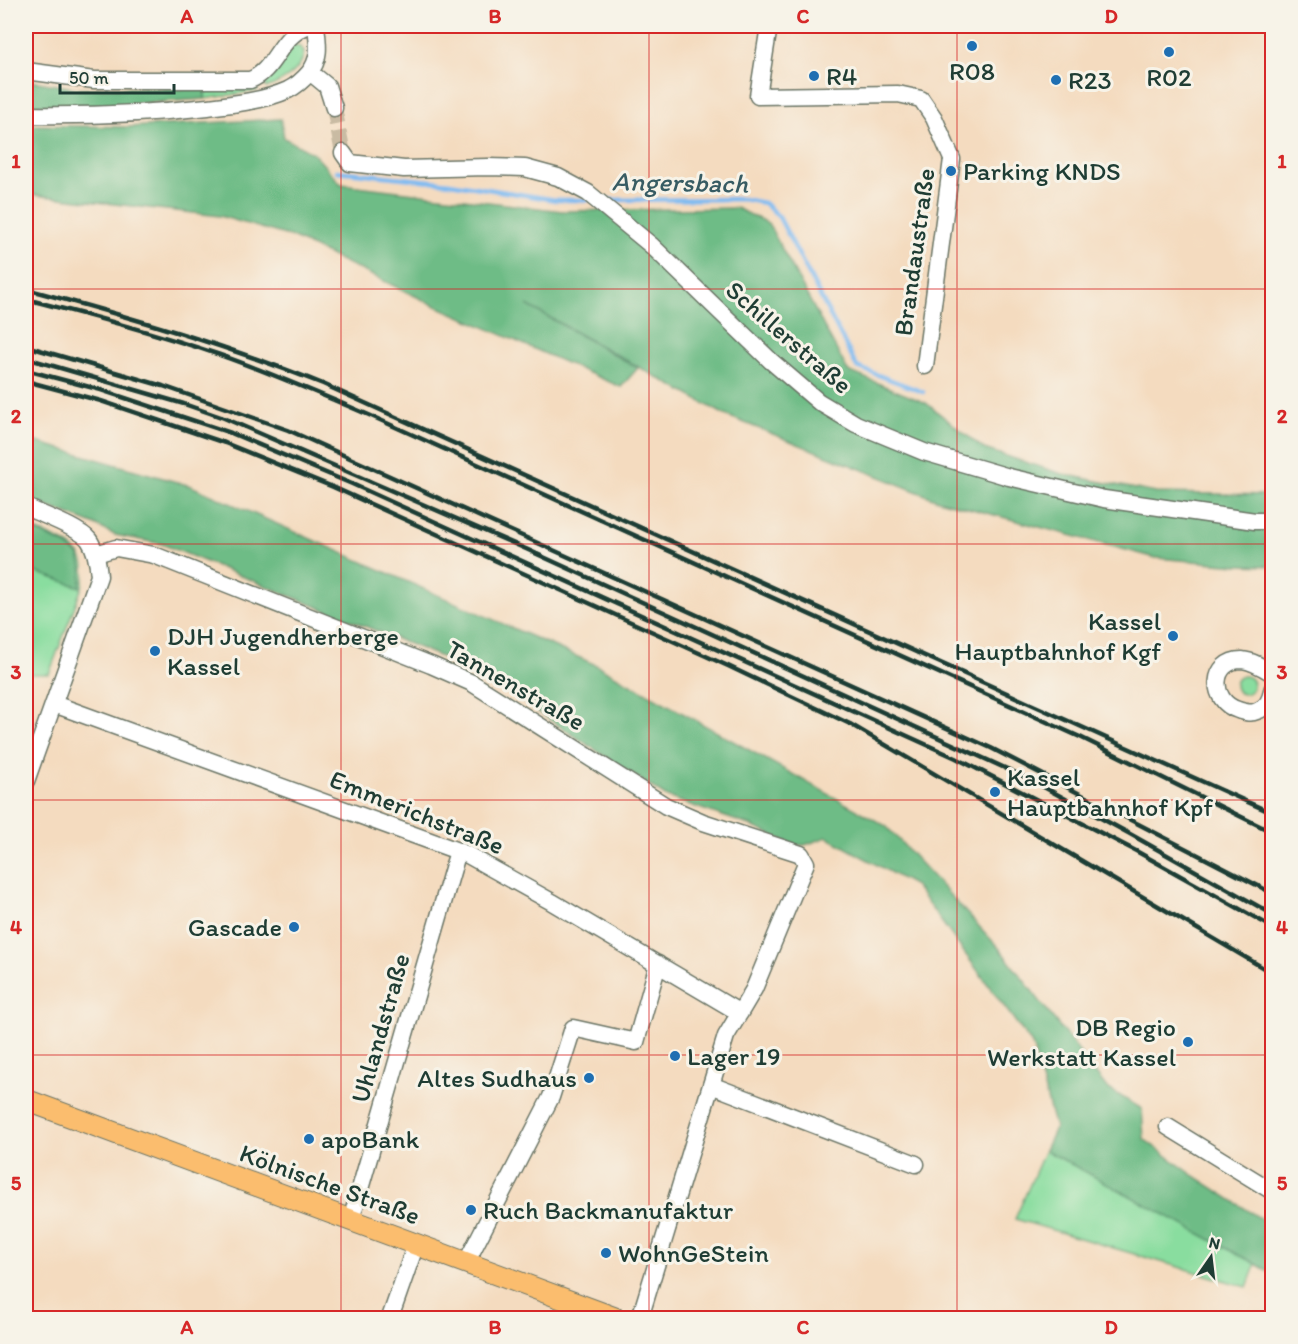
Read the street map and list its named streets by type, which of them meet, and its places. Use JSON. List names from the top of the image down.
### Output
{
  "streets": {
    "main road": ["Kölnische Straße"],
    "street": [
      "Brandaustraße",
      "Schillerstraße",
      "Tannenstraße",
      "Emmerichstraße",
      "Uhlandstraße"
    ]
  },
  "crossings": [
    ["Tannenstraße", "Emmerichstraße"],
    ["Emmerichstraße", "Uhlandstraße"],
    ["Uhlandstraße", "Kölnische Straße"]
  ],
  "water": ["Angersbach"],
  "places": [
    "R08",
    "R02",
    "R4",
    "R23",
    "Parking KNDS",
    "Kassel Hauptbahnhof Kgf",
    "DJH Jugendherberge Kassel",
    "Kassel Hauptbahnhof Kpf",
    "Gascade",
    "DB Regio Werkstatt Kassel",
    "Lager 19",
    "Altes Sudhaus",
    "apoBank",
    "Ruch Backmanufaktur",
    "WohnGeStein"
  ],
  "scale_bar": "50 m",
  "north": "top",
  "grid": {
    "columns": [
      "A",
      "B",
      "C",
      "D"
    ],
    "rows": [
      "1",
      "2",
      "3",
      "4",
      "5"
    ]
  }
}
